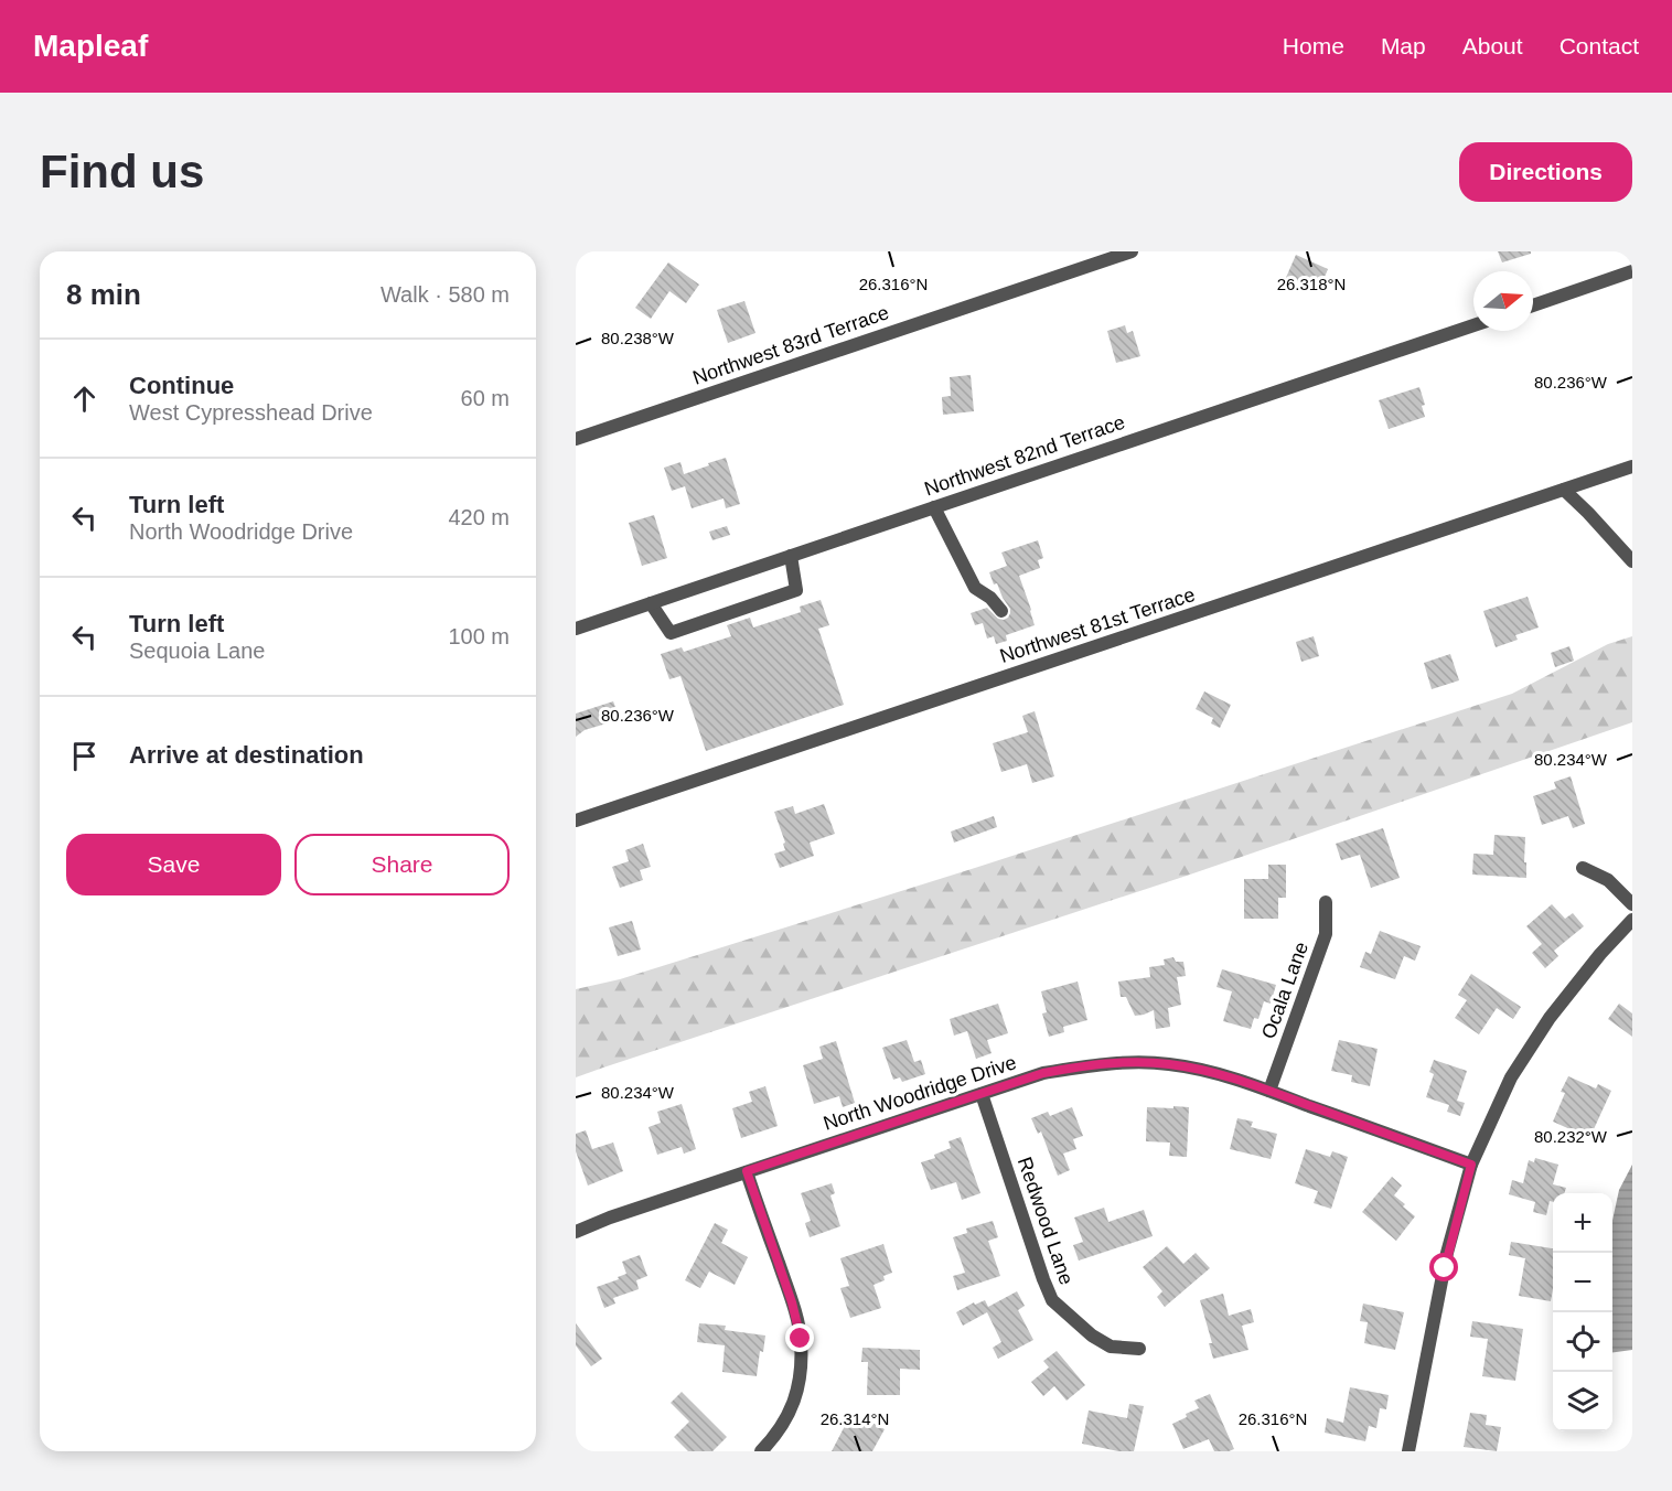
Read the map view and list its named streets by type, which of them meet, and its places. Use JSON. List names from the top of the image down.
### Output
{
  "streets": {
    "street": [
      "Northwest 83rd Terrace",
      "Northwest 82nd Terrace",
      "Northwest 81st Terrace",
      "Ocala Lane",
      "North Woodridge Drive",
      "Redwood Lane"
    ]
  },
  "crossings": [
    ["Ocala Lane", "North Woodridge Drive"],
    ["North Woodridge Drive", "Redwood Lane"]
  ],
  "north": "right",
  "page": {
    "header": "Mapleaf",
    "nav": [
      "Home",
      "Map",
      "About",
      "Contact"
    ],
    "buttons": [
      "Directions",
      ["Save", "Share"]
    ],
    "title": "Find us",
    "heading": ["8 min", "Walk · 580 m"],
    "list": [
      ["Continue", "West Cypresshead Drive", "60 m"],
      ["Turn left", "North Woodridge Drive", "420 m"],
      ["Turn left", "Sequoia Lane", "100 m"],
      "Arrive at destination"
    ],
    "map_buttons": ["+", "−"]
  },
  "coordinates": [
    "26.316°N",
    "26.318°N",
    "80.238°W",
    "80.236°W",
    "80.234°W",
    "80.232°W",
    "26.314°N"
  ]
}
